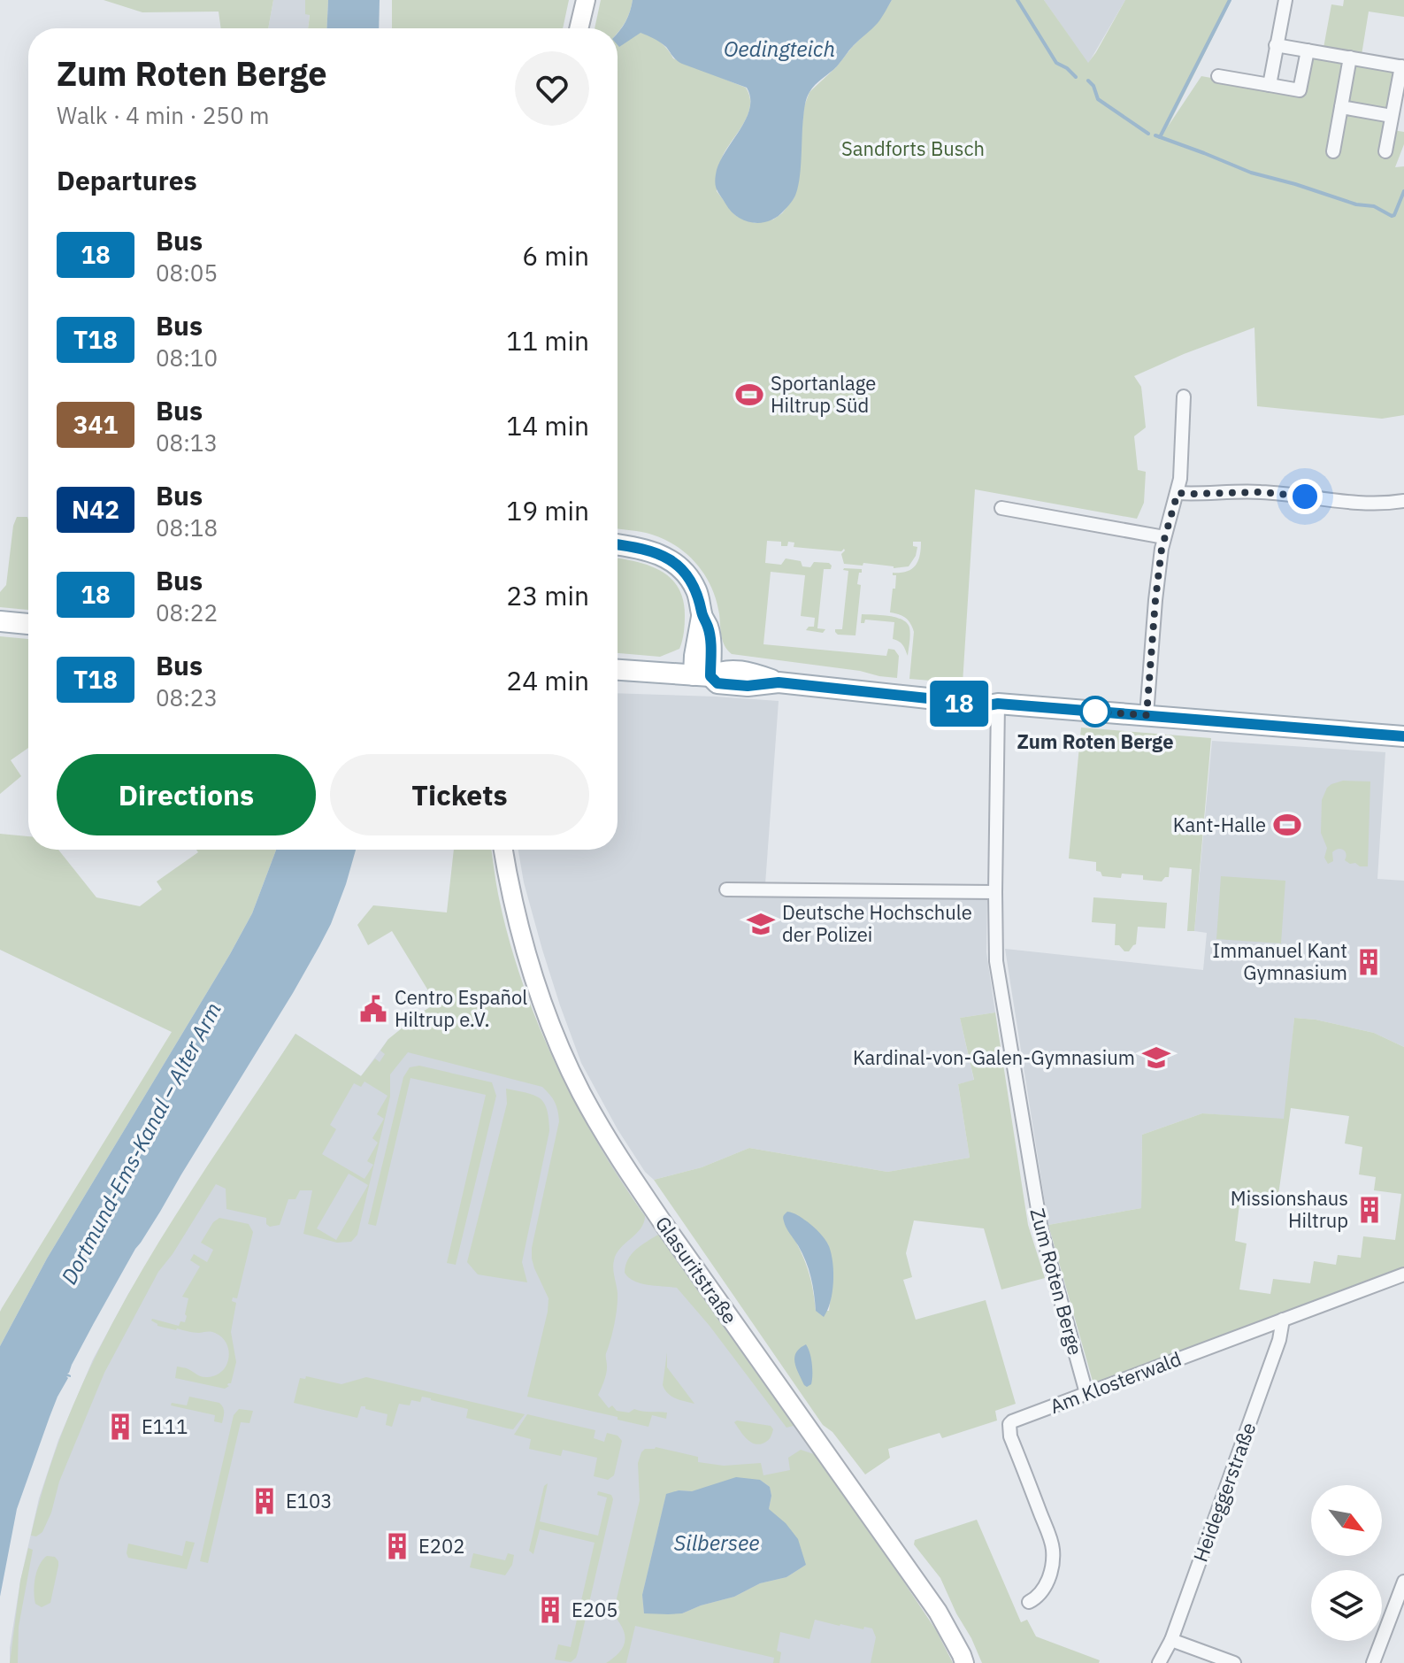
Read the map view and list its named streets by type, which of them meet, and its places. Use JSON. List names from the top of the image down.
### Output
{
  "streets": {
    "main road": ["Glasuritstraße"],
    "street": ["Zum Roten Berge", "Am Klosterwald", "Heideggerstraße"]
  },
  "crossings": [
    ["Zum Roten Berge", "Am Klosterwald"],
    ["Am Klosterwald", "Heideggerstraße"]
  ],
  "water": ["Oedingteich", "Dortmund-Ems-Kanal – Alter Arm", "Silbersee"],
  "parks": ["Sandforts Busch"],
  "places": {
    "sports": ["Sportanlage Hiltrup Süd", "Kant-Halle"],
    "other": ["Zum Roten Berge"],
    "school or university": ["Deutsche Hochschule der Polizei", "Kardinal-von-Galen-Gymnasium"],
    "building": [
      "Immanuel Kant Gymnasium",
      "Missionshaus Hiltrup",
      "E111",
      "E103",
      "E202",
      "E205"
    ],
    "public building": ["Centro Español Hiltrup e.V."]
  },
  "lines": ["bus line 18"],
  "north": "bottom right",
  "page": {
    "on_map": "18",
    "heading": [
      ["Zum Roten Berge", "Walk · 4 min · 250 m"],
      "Departures"
    ],
    "list": [
      {
        "mark": "18",
        "name": "Bus",
        "note": "08:05",
        "value": "6 min"
      },
      {
        "mark": "T18",
        "name": "Bus",
        "note": "08:10",
        "value": "11 min"
      },
      {
        "mark": "341",
        "name": "Bus",
        "note": "08:13",
        "value": "14 min"
      },
      {
        "mark": "N42",
        "name": "Bus",
        "note": "08:18",
        "value": "19 min"
      },
      {
        "mark": "18",
        "name": "Bus",
        "note": "08:22",
        "value": "23 min"
      },
      {
        "mark": "T18",
        "name": "Bus",
        "note": "08:23",
        "value": "24 min"
      }
    ],
    "buttons": ["Directions", "Tickets"]
  }
}
